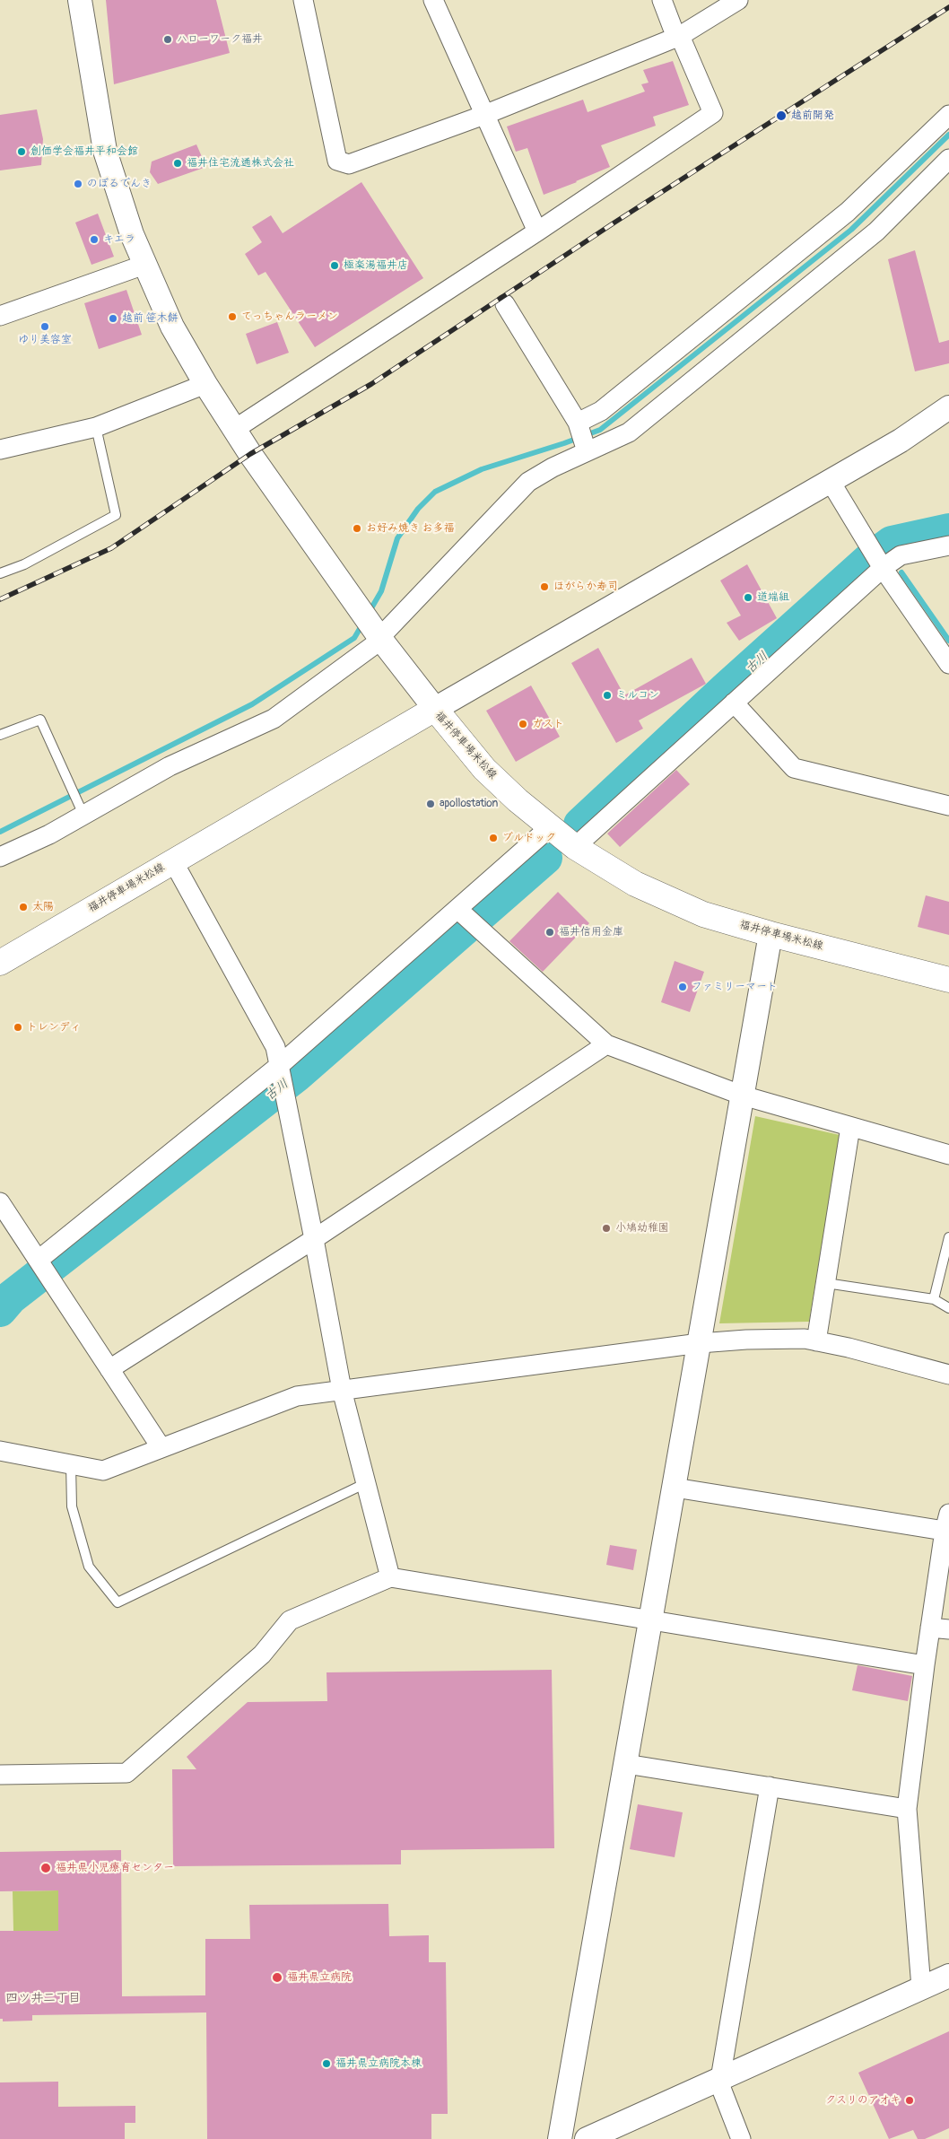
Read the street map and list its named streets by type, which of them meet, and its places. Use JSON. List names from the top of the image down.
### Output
{
  "streets": {
    "main road": ["福井停車場米松線"]
  },
  "districts": ["四ツ井二丁目"],
  "water": ["古川"],
  "places": [
    "ハローワーク福井",
    "越前開発",
    "創価学会福井平和会館",
    "福井住宅流通株式会社",
    "のぼるでんき",
    "キエラ",
    "極楽湯福井店",
    "てっちゃんラーメン",
    "越前 笹木餅",
    "ゆり美容室",
    "お好み焼き お多福",
    "ほがらか寿司",
    "道端組",
    "ミルコン",
    "ガスト",
    "apollostation",
    "ブルドック",
    "太陽",
    "福井信用金庫",
    "ファミリーマート",
    "トレンディ",
    "小鳩幼稚園",
    "福井県小児療育センター",
    "福井県立病院",
    "福井県立病院本棟",
    "クスリのアオキ"
  ]
}
